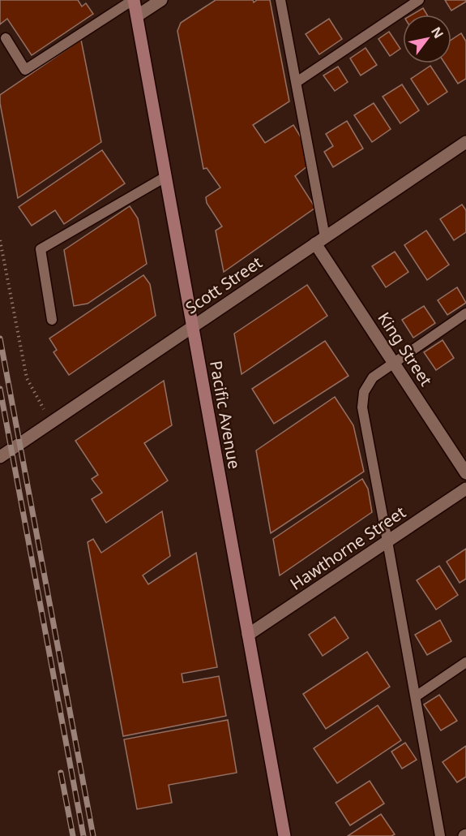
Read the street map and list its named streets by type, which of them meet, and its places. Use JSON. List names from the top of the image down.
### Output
{
  "streets": {
    "street": [
      "Scott Street",
      "King Street",
      "Pacific Avenue",
      "Hawthorne Street"
    ]
  },
  "crossings": [
    ["Scott Street", "King Street"],
    ["Scott Street", "Pacific Avenue"],
    ["Pacific Avenue", "Hawthorne Street"]
  ],
  "north": "top right"
}
